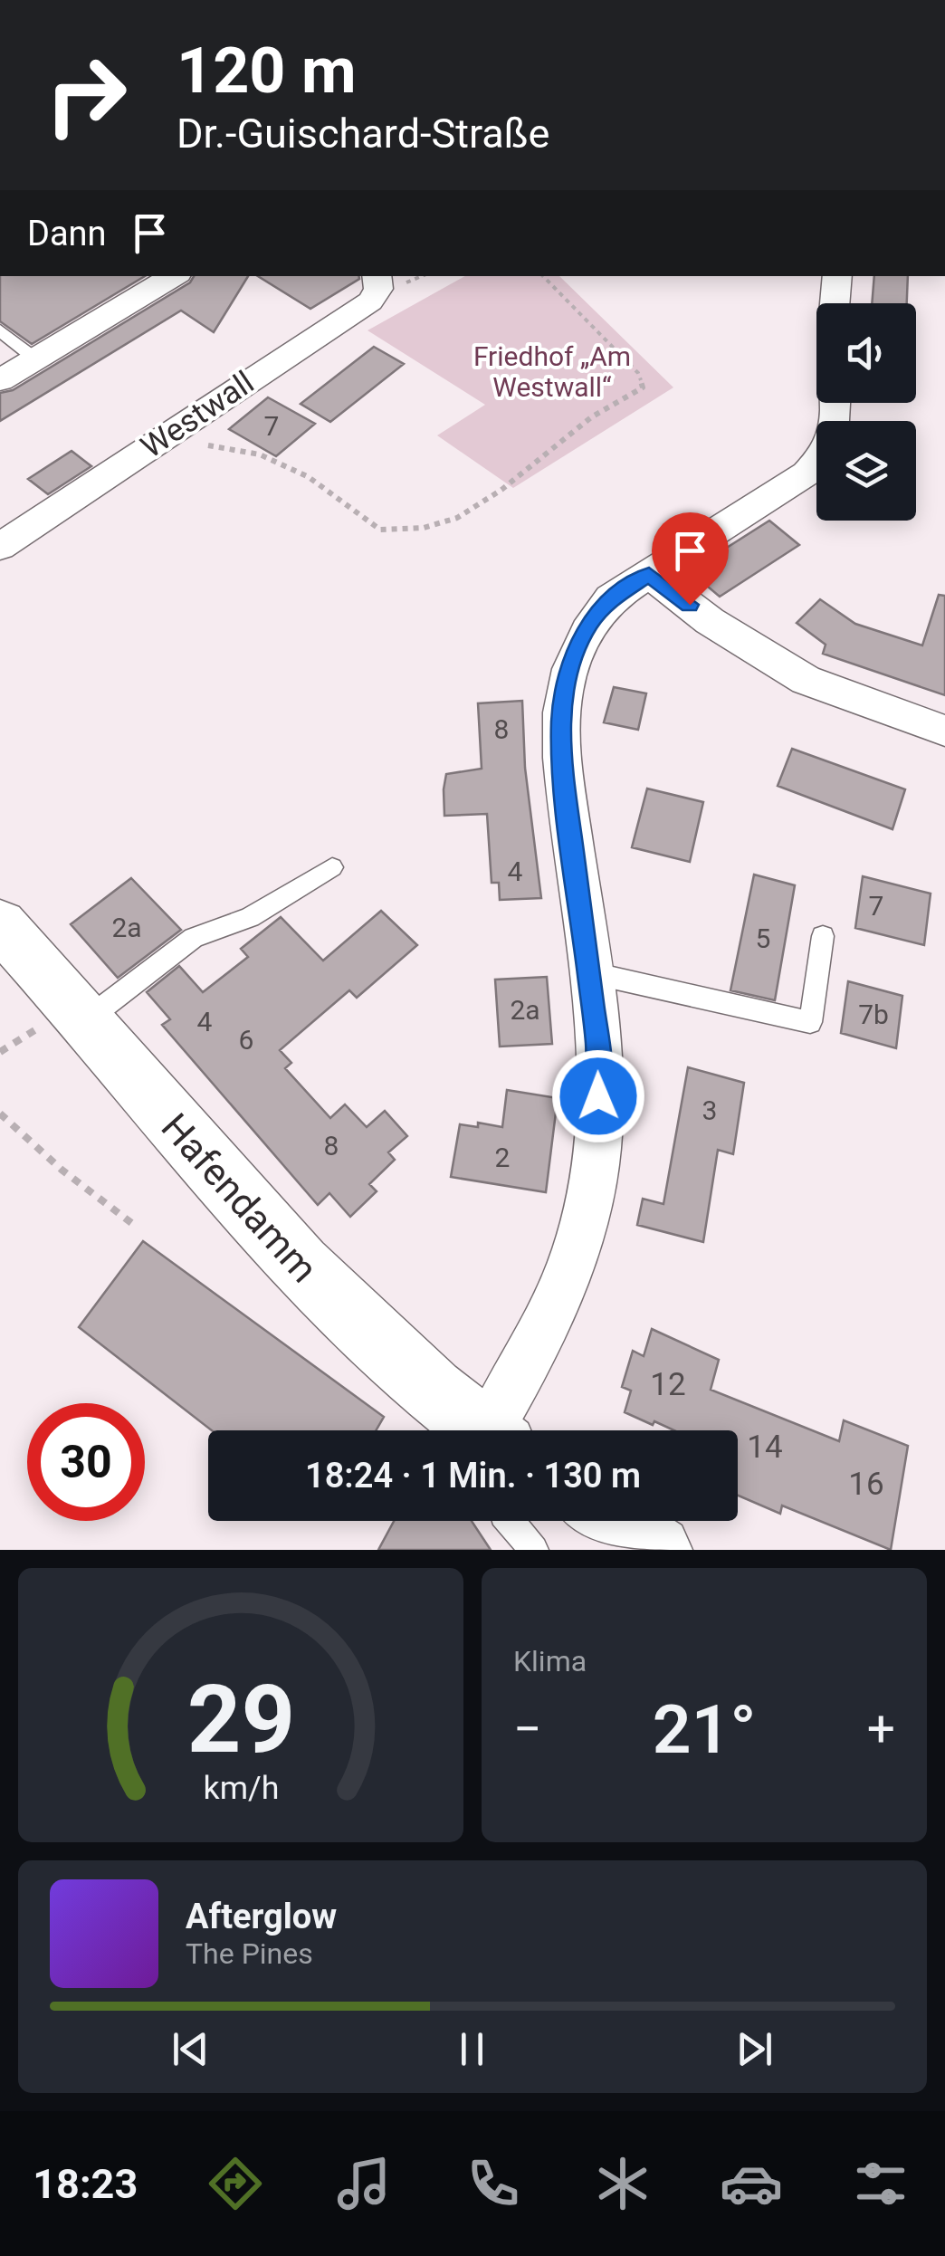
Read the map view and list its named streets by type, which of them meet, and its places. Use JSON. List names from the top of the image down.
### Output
{
  "streets": {
    "street": ["Westwall", "Hafendamm"]
  },
  "parks": ["Friedhof „Am Westwall“"],
  "house_numbers": [
    "7",
    "8",
    "4",
    "7",
    "2a",
    "5",
    "2a",
    "7b",
    "4",
    "6",
    "3",
    "8",
    "2",
    "12",
    "14",
    "16"
  ],
  "page": {
    "turn": ["120 m", "Dr.-Guischard-Straße"],
    "then": "Dann",
    "limit": "30",
    "trip": "18:24 · 1 Min. · 130 m",
    "tile": "Klima",
    "heat": ["−", "21°", "+"],
    "song": ["Afterglow", "The Pines"],
    "tabs": "18:23",
    "gauge": ["29", "km/h"]
  }
}
